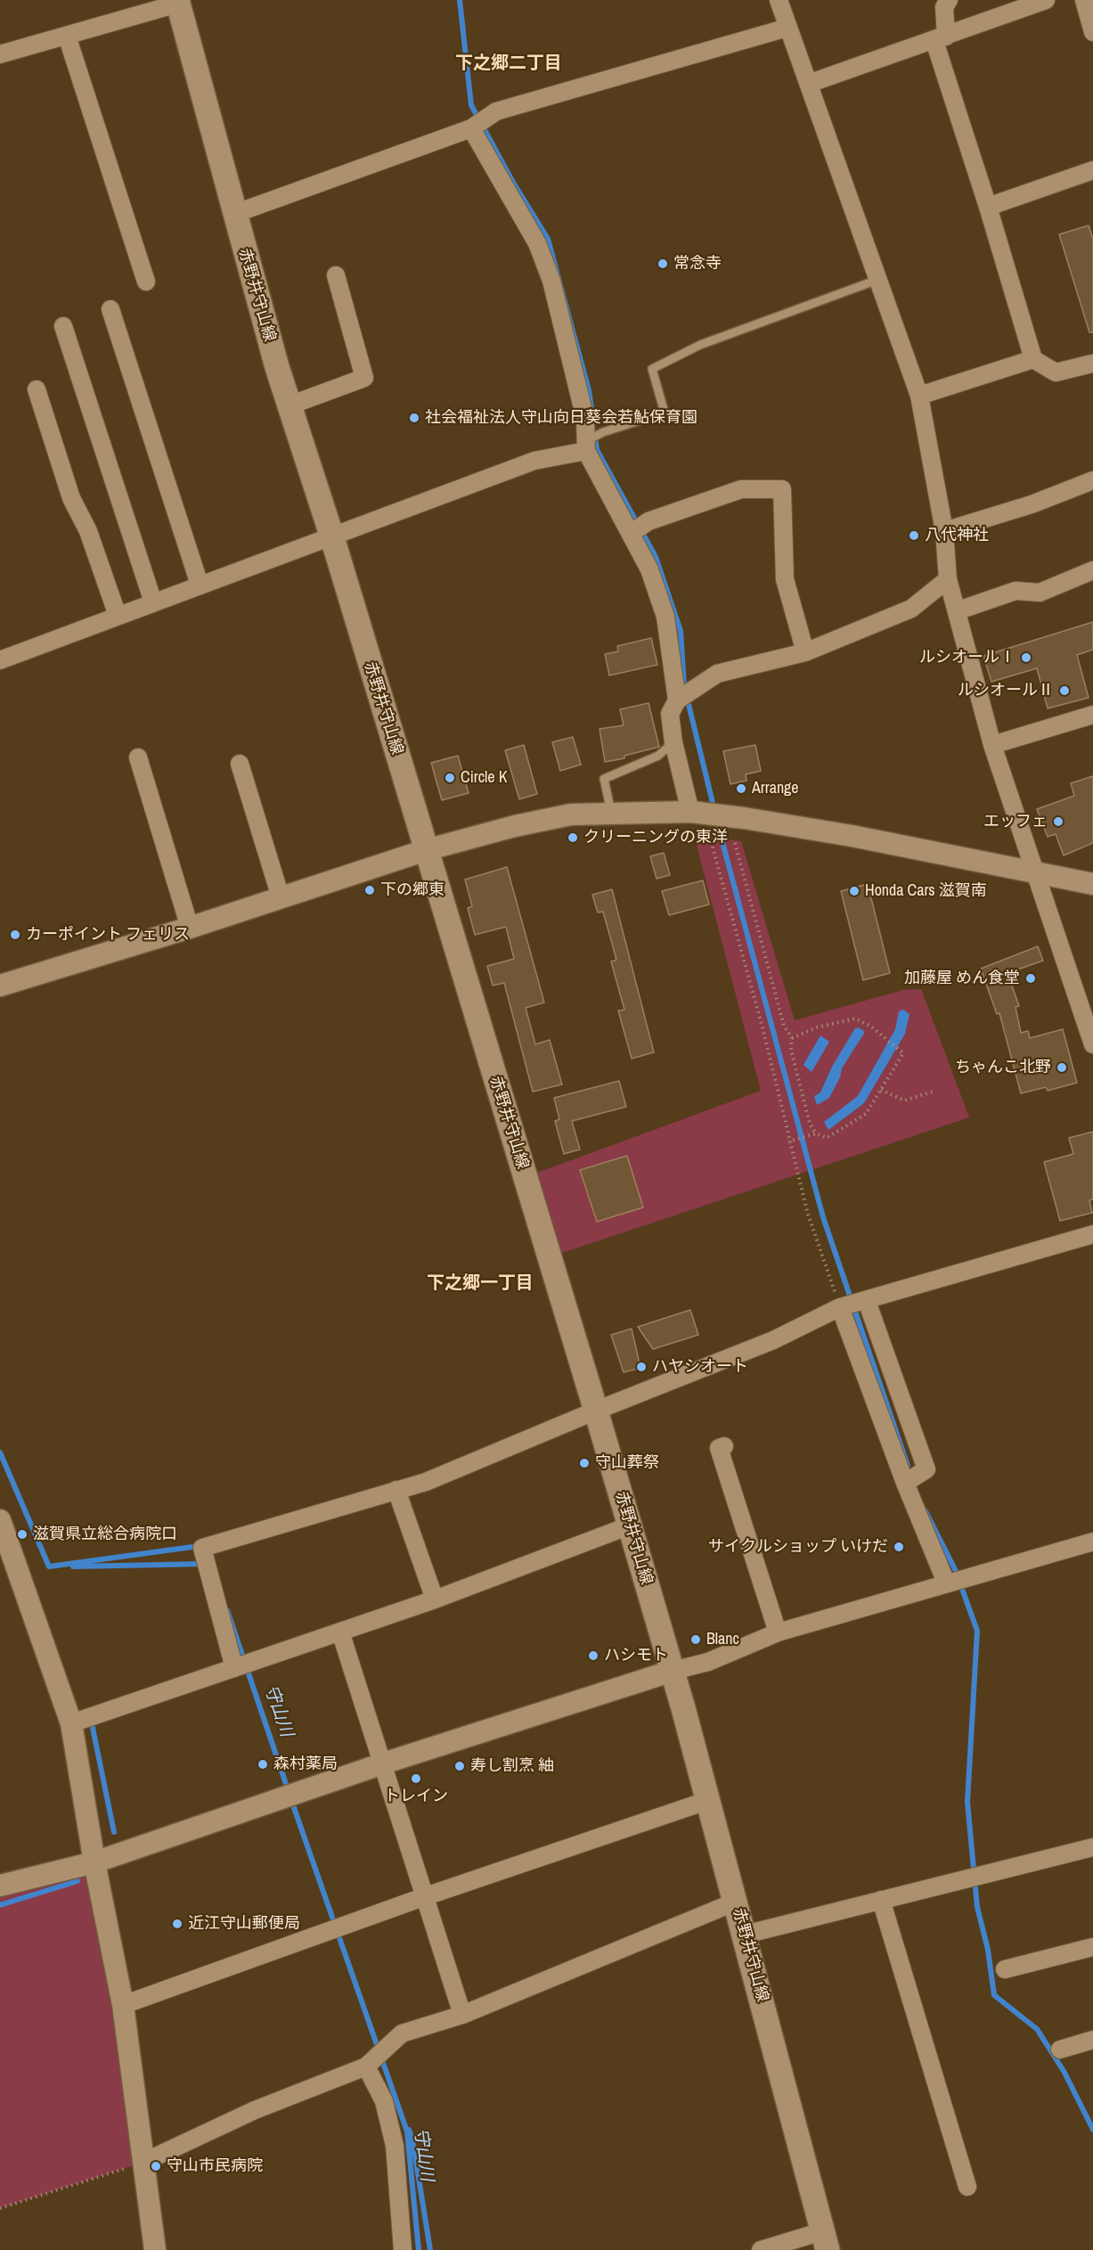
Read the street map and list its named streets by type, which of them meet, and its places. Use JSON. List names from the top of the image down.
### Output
{
  "streets": {
    "main road": ["赤野井守山線"]
  },
  "districts": ["下之郷二丁目", "下之郷一丁目"],
  "water": ["守山川"],
  "places": [
    "常念寺",
    "社会福祉法人守山向日葵会若鮎保育園",
    "八代神社",
    "ルシオールⅠ",
    "ルシオールⅡ",
    "Circle K",
    "Arrange",
    "エッフェ",
    "クリーニングの東洋",
    "下の郷東",
    "Honda Cars 滋賀南",
    "カーポイント フェリス",
    "加藤屋 めん食堂",
    "ちゃんこ北野",
    "ハヤシオート",
    "守山葬祭",
    "滋賀県立総合病院口",
    "サイクルショップ いけだ",
    "Blanc",
    "ハシモト",
    "森村薬局",
    "寿し割烹 紬",
    "トレイン",
    "近江守山郵便局",
    "守山市民病院"
  ]
}
